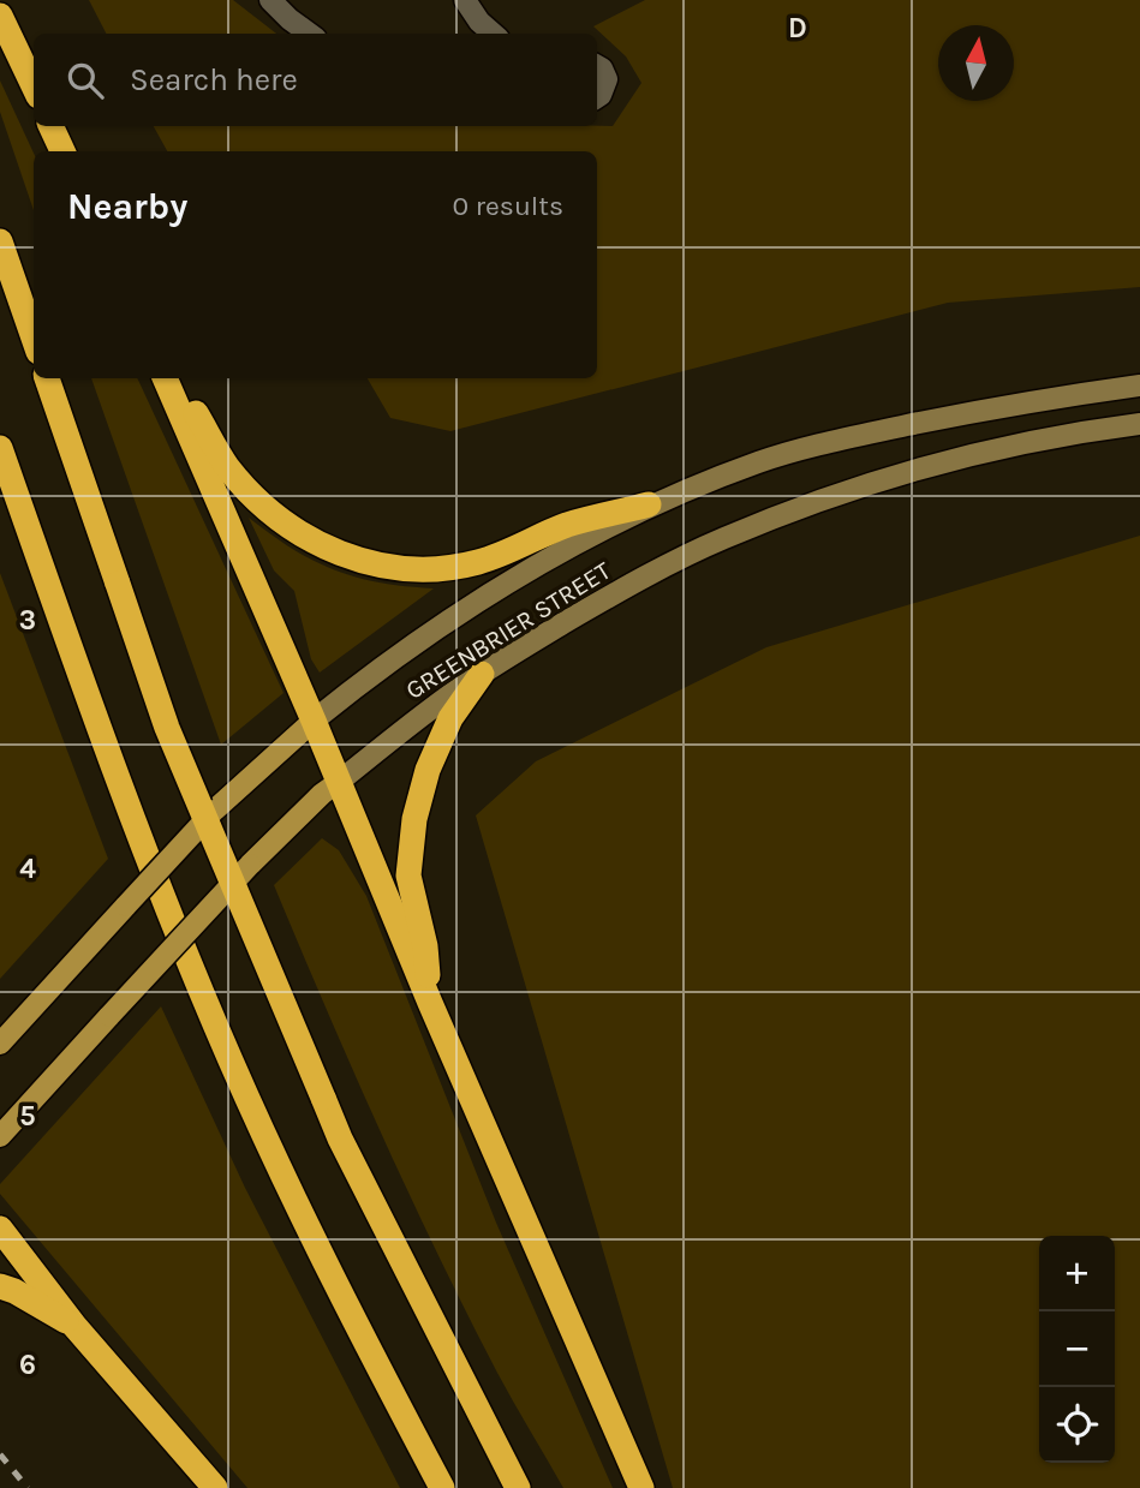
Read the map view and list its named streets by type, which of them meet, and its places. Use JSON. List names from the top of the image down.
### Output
{
  "streets": {
    "main road": ["GREENBRIER STREET"]
  },
  "north": "top",
  "page": {
    "search": "Search here",
    "heading": ["Nearby", "0 results"],
    "map_buttons": ["+", "−"]
  },
  "grid": {
    "columns": ["D"],
    "rows": [
      "3",
      "4",
      "5",
      "6"
    ]
  }
}
